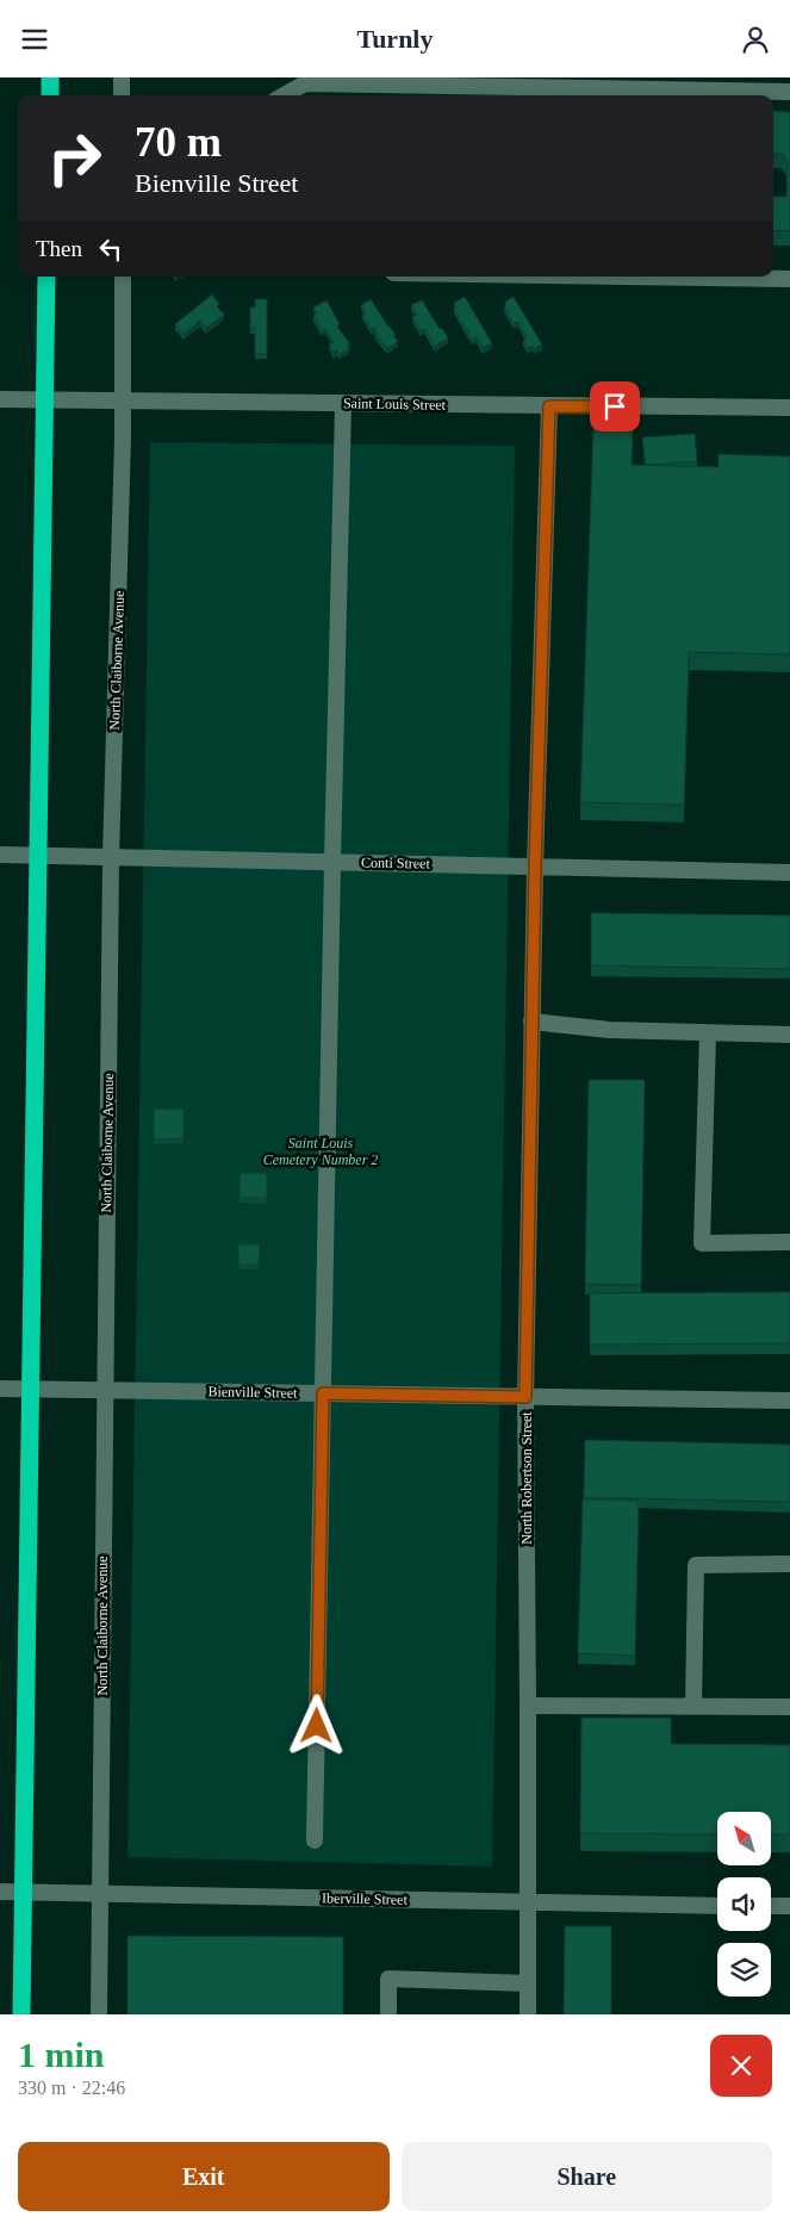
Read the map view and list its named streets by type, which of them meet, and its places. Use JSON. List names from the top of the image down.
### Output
{
  "streets": {
    "street": [
      "Saint Louis Street",
      "North Claiborne Avenue",
      "Conti Street",
      "Bienville Street",
      "North Robertson Street",
      "Iberville Street"
    ]
  },
  "crossings": [
    ["Saint Louis Street", "North Claiborne Avenue"],
    ["Saint Louis Street", "North Robertson Street"],
    ["North Claiborne Avenue", "Conti Street"],
    ["North Claiborne Avenue", "Bienville Street"],
    ["North Claiborne Avenue", "Iberville Street"],
    ["Conti Street", "North Robertson Street"],
    ["Bienville Street", "North Robertson Street"],
    ["North Robertson Street", "Iberville Street"]
  ],
  "parks": ["Saint Louis Cemetery Number 2"],
  "north": "top left",
  "page": {
    "header": "Turnly",
    "turn": ["70 m", "Bienville Street"],
    "then": "Then",
    "heading": ["1 min", "330 m · 22:46"],
    "buttons": ["Exit", "Share"]
  }
}
